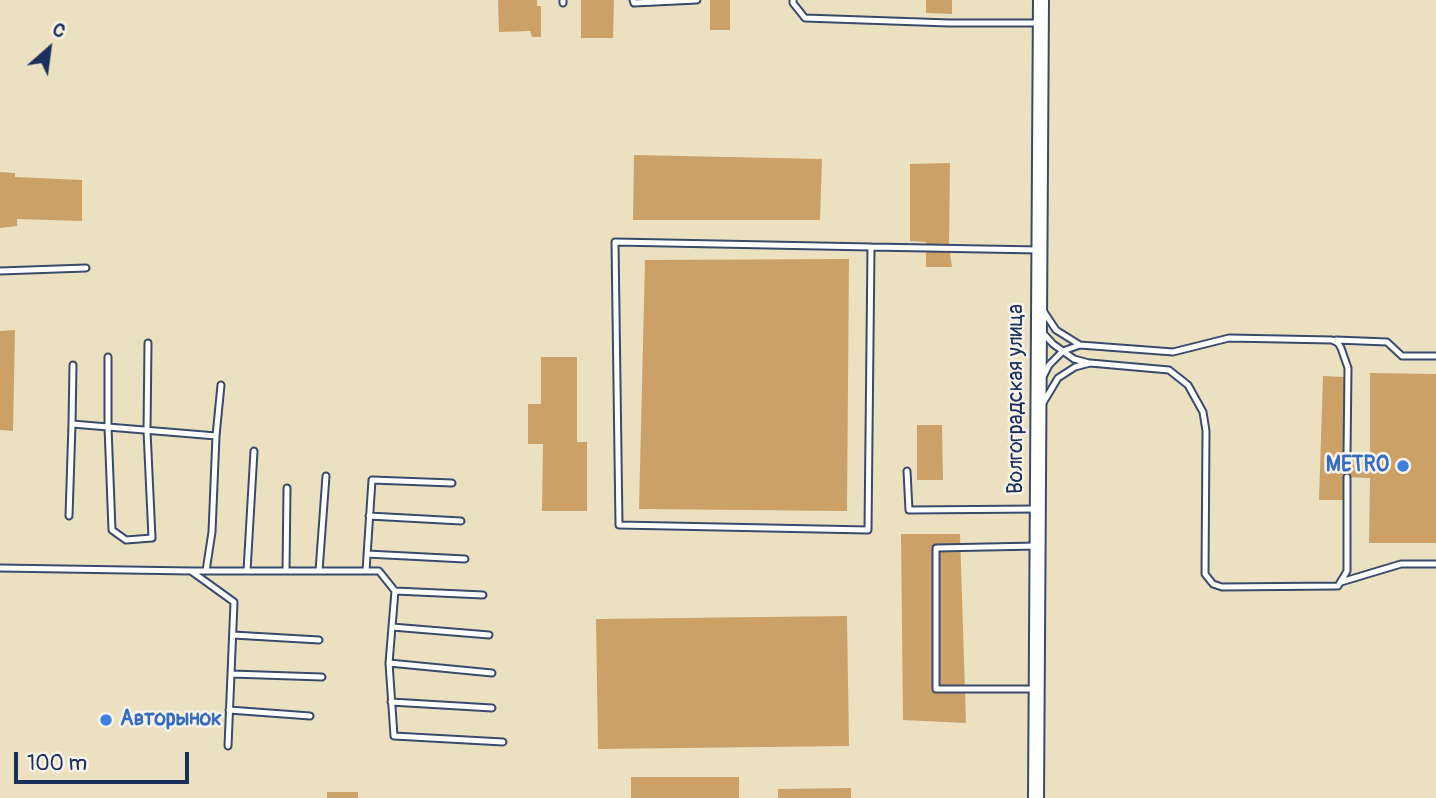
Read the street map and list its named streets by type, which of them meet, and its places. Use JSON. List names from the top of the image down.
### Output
{
  "streets": {
    "main road": ["Волгоградская улица"]
  },
  "places": ["METRO", "Авторынок"],
  "scale_bar": "100 m",
  "north": "top right"
}
